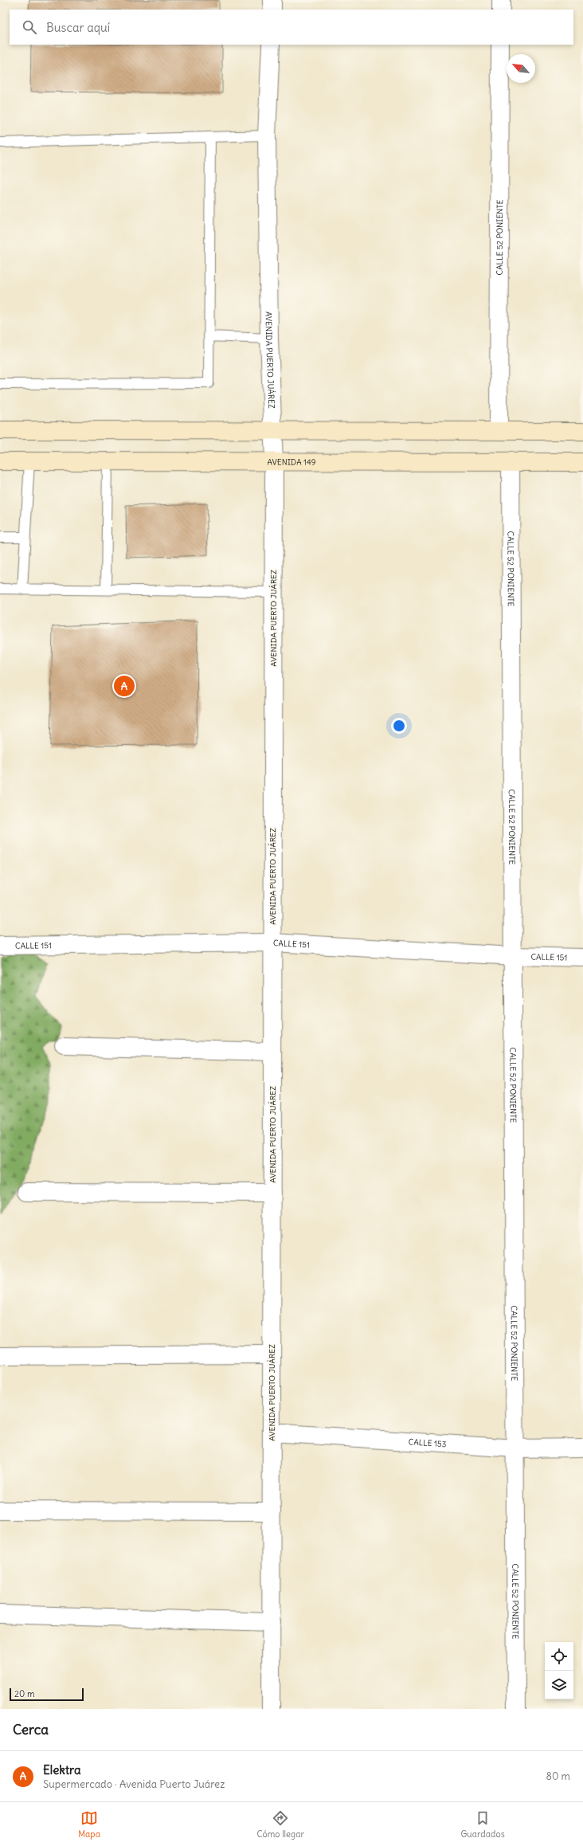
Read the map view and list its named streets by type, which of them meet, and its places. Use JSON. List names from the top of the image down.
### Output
{
  "streets": {
    "main road": ["AVENIDA 149"],
    "street": [
      "CALLE 52 PONIENTE",
      "AVENIDA PUERTO JUÁREZ",
      "CALLE 151",
      "CALLE 153"
    ]
  },
  "crossings": [
    ["CALLE 52 PONIENTE", "AVENIDA 149"],
    ["CALLE 52 PONIENTE", "CALLE 151"],
    ["CALLE 52 PONIENTE", "CALLE 153"],
    ["AVENIDA PUERTO JUÁREZ", "AVENIDA 149"],
    ["AVENIDA PUERTO JUÁREZ", "CALLE 151"],
    ["AVENIDA PUERTO JUÁREZ", "CALLE 153"]
  ],
  "scale_bar": "20 m",
  "north": "top left",
  "page": {
    "search": "Buscar aquí",
    "pins": "A",
    "scale": "20 m",
    "heading": "Cerca",
    "list": [
      {
        "mark": "A",
        "name": "Elektra",
        "note": "Supermercado · Avenida Puerto Juárez",
        "value": "80 m"
      }
    ],
    "nav": ["Mapa", "Cómo llegar", "Guardados"]
  }
}
